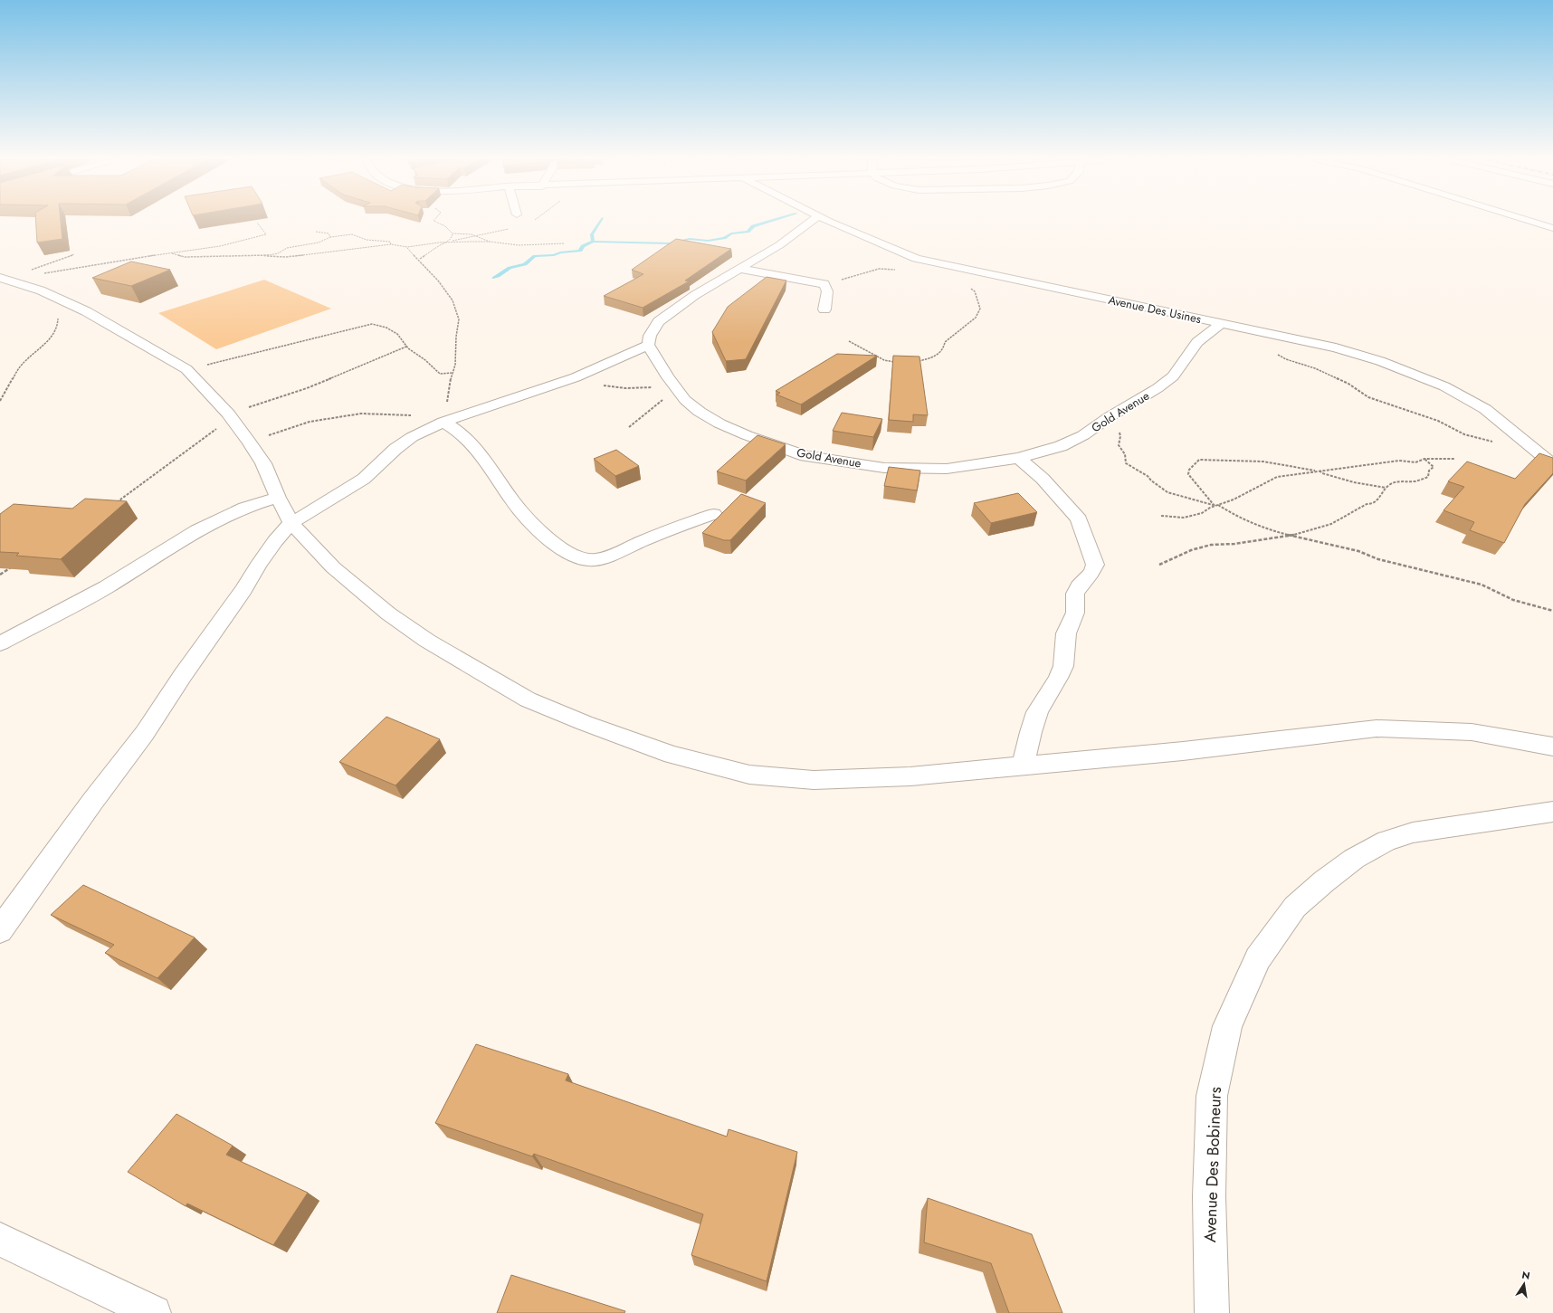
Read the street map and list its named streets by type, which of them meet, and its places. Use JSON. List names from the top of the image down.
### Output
{
  "streets": {
    "street": ["Avenue Des Usines", "Gold Avenue", "Avenue Des Bobineurs"]
  },
  "crossings": [
    ["Avenue Des Usines", "Gold Avenue"]
  ],
  "north": "top"
}
